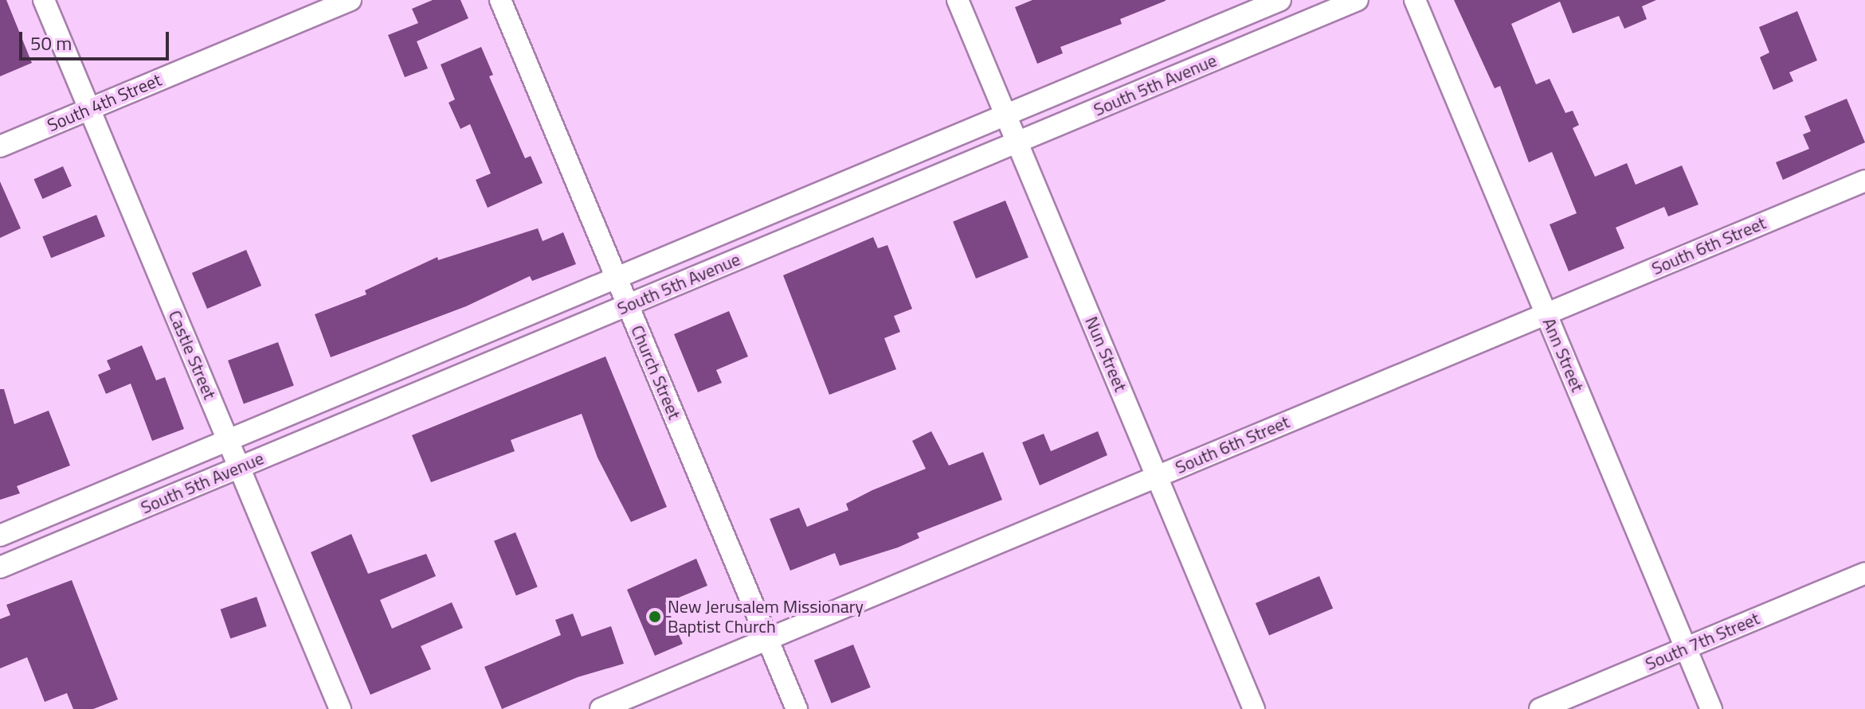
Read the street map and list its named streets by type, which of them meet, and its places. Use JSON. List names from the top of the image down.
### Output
{
  "streets": {
    "street": [
      "South 5th Avenue",
      "South 4th Street",
      "South 6th Street",
      "Nun Street",
      "Castle Street",
      "Ann Street",
      "Church Street",
      "South 7th Street"
    ]
  },
  "crossings": [
    ["South 5th Avenue", "Nun Street"],
    ["South 5th Avenue", "Castle Street"],
    ["South 5th Avenue", "Church Street"],
    ["South 4th Street", "Castle Street"],
    ["South 6th Street", "Nun Street"],
    ["South 6th Street", "Ann Street"],
    ["South 6th Street", "Church Street"],
    ["Ann Street", "South 7th Street"]
  ],
  "places": ["New Jerusalem Missionary Baptist Church"],
  "scale_bar": "50 m"
}
